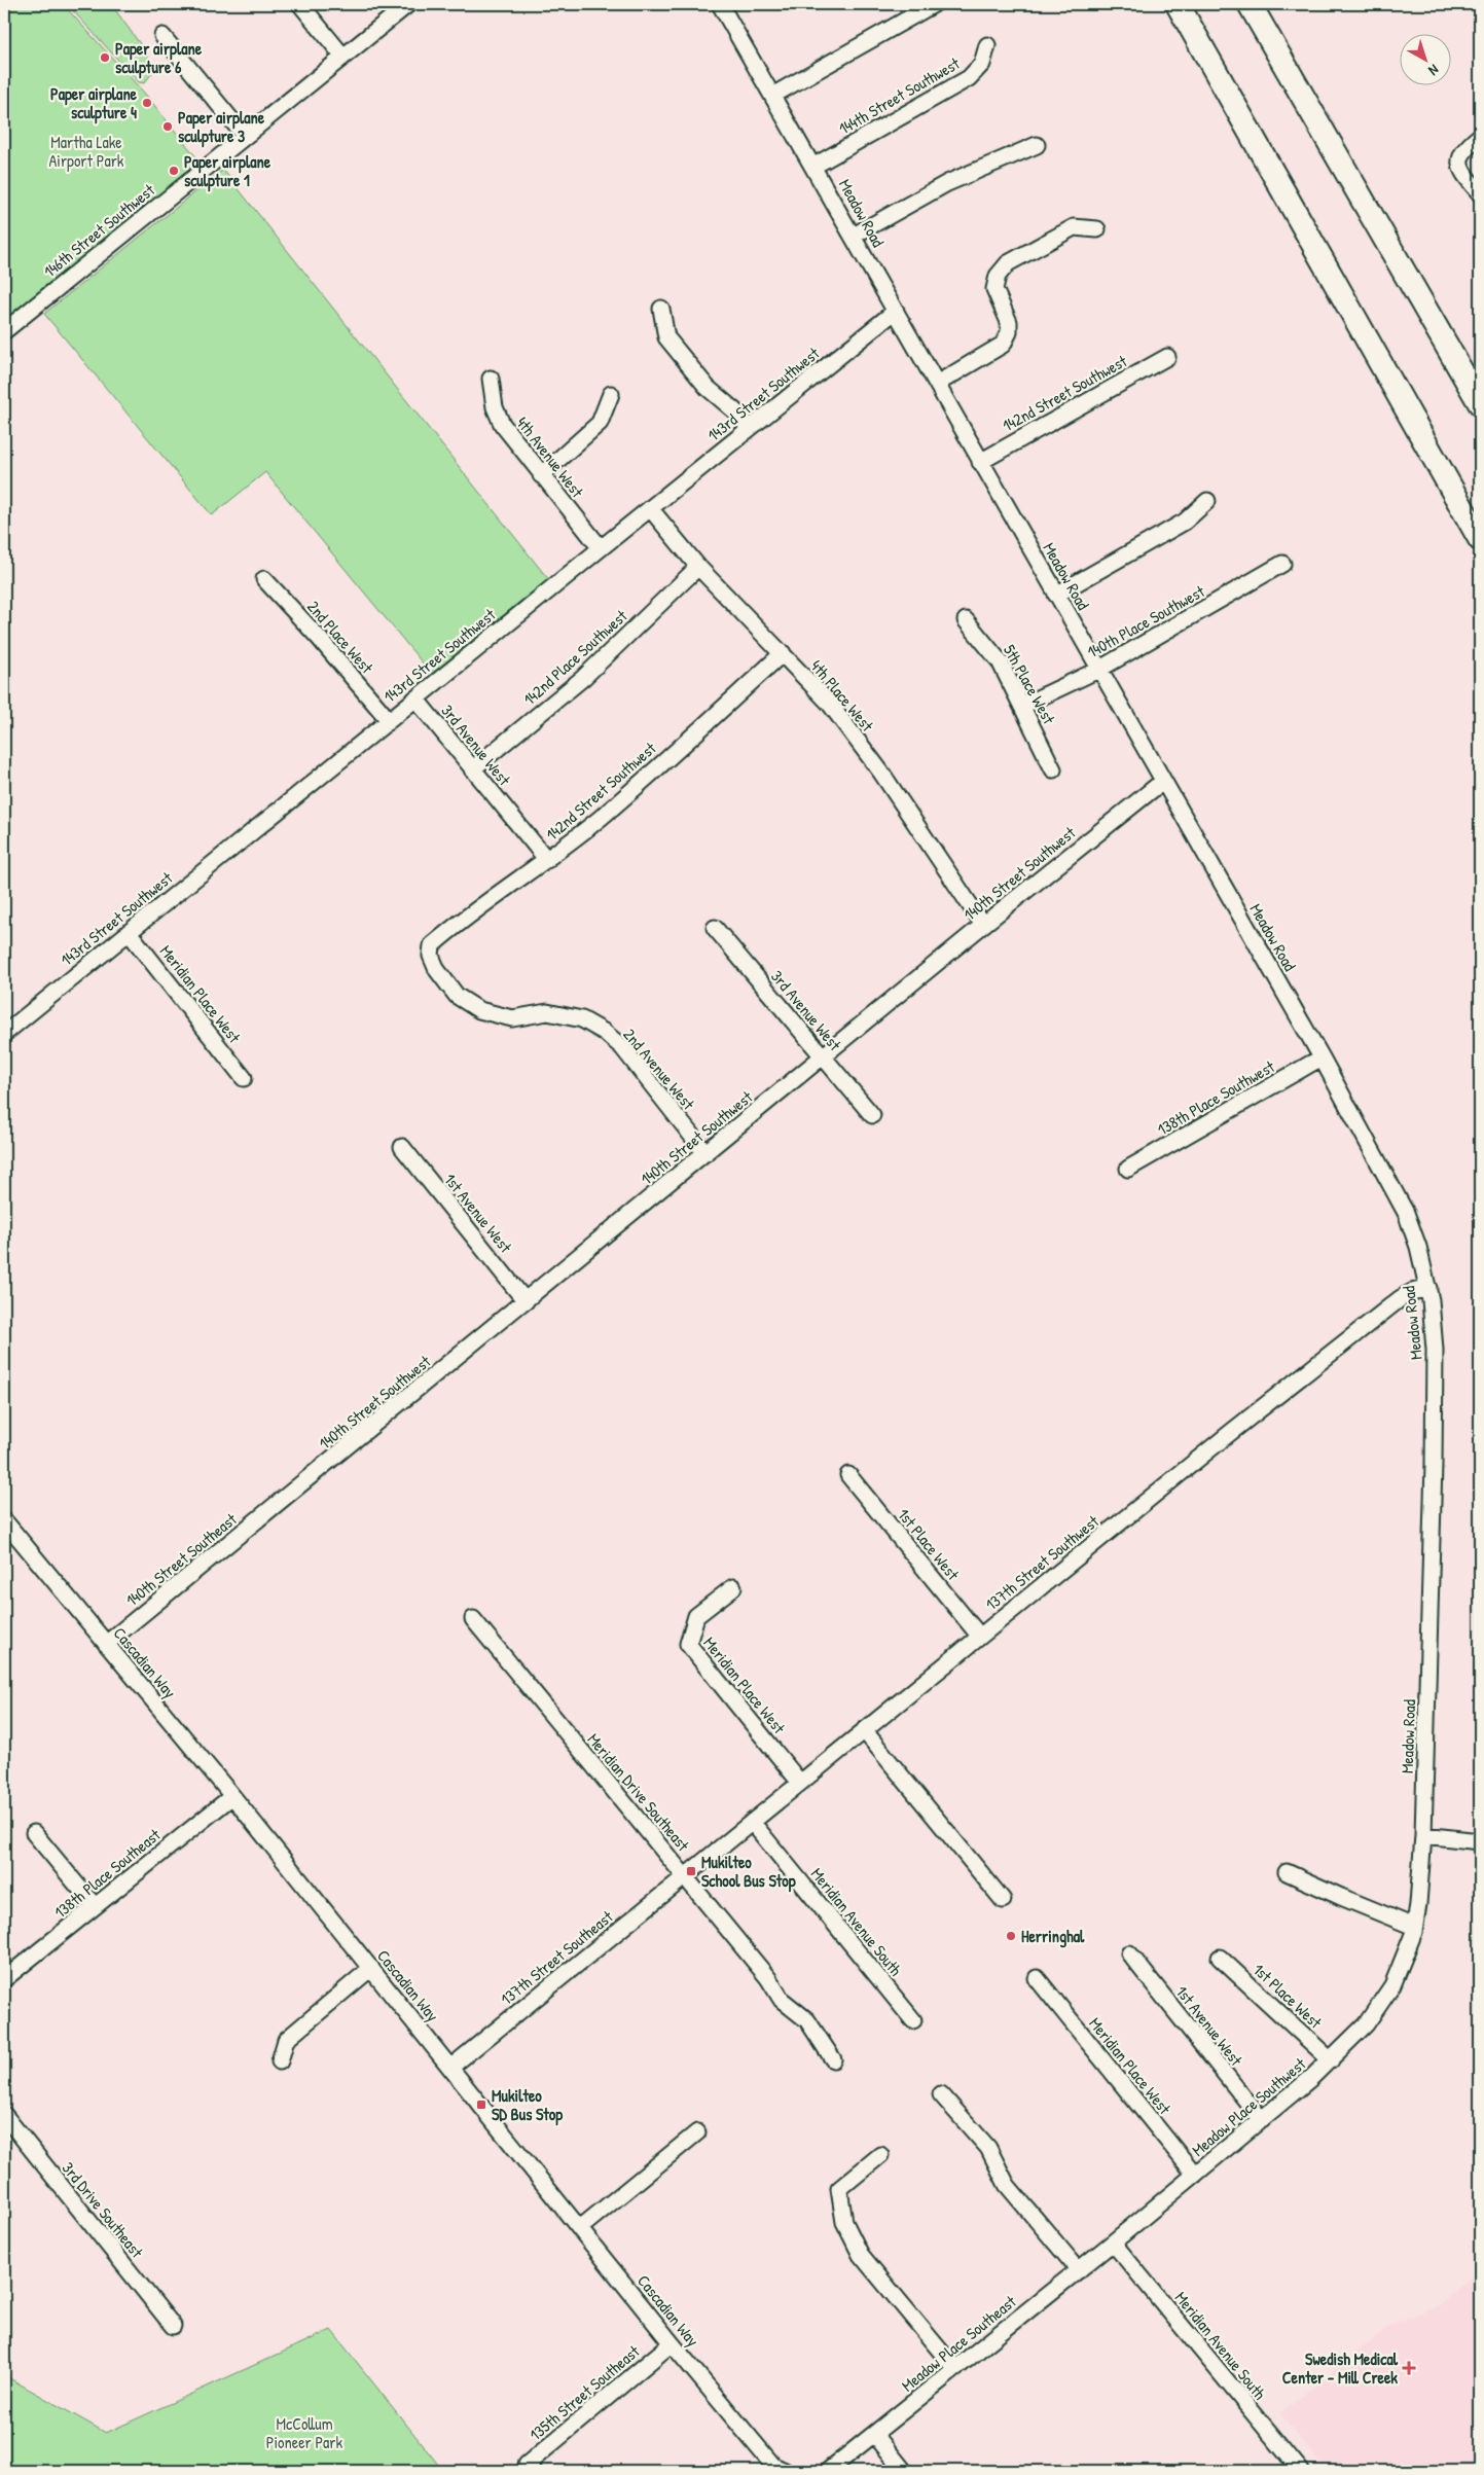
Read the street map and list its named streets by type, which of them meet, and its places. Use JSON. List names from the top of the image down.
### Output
{
  "streets": {
    "street": [
      "144th Street Southwest",
      "Meadow Road",
      "146th Street Southwest",
      "142nd Street Southwest",
      "143rd Street Southwest",
      "4th Avenue West",
      "140th Place Southwest",
      "2nd Place West",
      "142nd Place Southwest",
      "5th Place West",
      "4th Place West",
      "3rd Avenue West",
      "140th Street Southwest",
      "Meridian Place West",
      "2nd Avenue West",
      "138th Place Southwest",
      "1st Avenue West",
      "1st Place West",
      "140th Street Southeast",
      "137th Street Southwest",
      "Cascadian Way",
      "Meridian Drive Southeast",
      "138th Place Southeast",
      "Meridian Avenue South",
      "137th Street Southeast",
      "Meadow Place Southwest",
      "3rd Drive Southeast",
      "Meadow Place Southeast",
      "135th Street Southeast"
    ]
  },
  "crossings": [
    ["144th Street Southwest", "Meadow Road"],
    ["Meadow Road", "142nd Street Southwest"],
    ["Meadow Road", "143rd Street Southwest"],
    ["Meadow Road", "140th Place Southwest"],
    ["Meadow Road", "140th Street Southwest"],
    ["Meadow Road", "138th Place Southwest"],
    ["Meadow Road", "137th Street Southwest"],
    ["Meadow Road", "Meadow Place Southwest"],
    ["142nd Street Southwest", "4th Place West"],
    ["142nd Street Southwest", "3rd Avenue West"],
    ["142nd Street Southwest", "2nd Avenue West"],
    ["143rd Street Southwest", "4th Avenue West"],
    ["143rd Street Southwest", "2nd Place West"],
    ["143rd Street Southwest", "4th Place West"],
    ["143rd Street Southwest", "3rd Avenue West"],
    ["143rd Street Southwest", "Meridian Place West"],
    ["140th Place Southwest", "5th Place West"],
    ["142nd Place Southwest", "4th Place West"],
    ["142nd Place Southwest", "3rd Avenue West"],
    ["4th Place West", "140th Street Southwest"],
    ["3rd Avenue West", "140th Street Southwest"],
    ["140th Street Southwest", "2nd Avenue West"],
    ["140th Street Southwest", "1st Avenue West"],
    ["140th Street Southwest", "140th Street Southeast"],
    ["Meridian Place West", "137th Street Southwest"],
    ["Meridian Place West", "Meadow Place Southwest"],
    ["1st Avenue West", "Meadow Place Southwest"],
    ["1st Place West", "137th Street Southwest"],
    ["1st Place West", "Meadow Place Southwest"],
    ["140th Street Southeast", "Cascadian Way"],
    ["137th Street Southwest", "Meridian Drive Southeast"],
    ["137th Street Southwest", "Meridian Avenue South"],
    ["137th Street Southwest", "137th Street Southeast"],
    ["Cascadian Way", "138th Place Southeast"],
    ["Cascadian Way", "137th Street Southeast"],
    ["Cascadian Way", "135th Street Southeast"],
    ["Meridian Drive Southeast", "137th Street Southeast"],
    ["Meridian Avenue South", "Meadow Place Southwest"],
    ["Meridian Avenue South", "Meadow Place Southeast"],
    ["Meadow Place Southwest", "Meadow Place Southeast"]
  ],
  "parks": ["Martha Lake Airport Park", "McCollum Pioneer Park"],
  "places": {
    "other": [
      "Paper airplane sculpture 6",
      "Paper airplane sculpture 4",
      "Paper airplane sculpture 3",
      "Paper airplane sculpture 1",
      "Herringhal"
    ],
    "transit": ["Mukilteo School Bus Stop", "Mukilteo SD Bus Stop"],
    "health": ["Swedish Medical Center - Mill Creek"]
  },
  "north": "bottom right"
}
